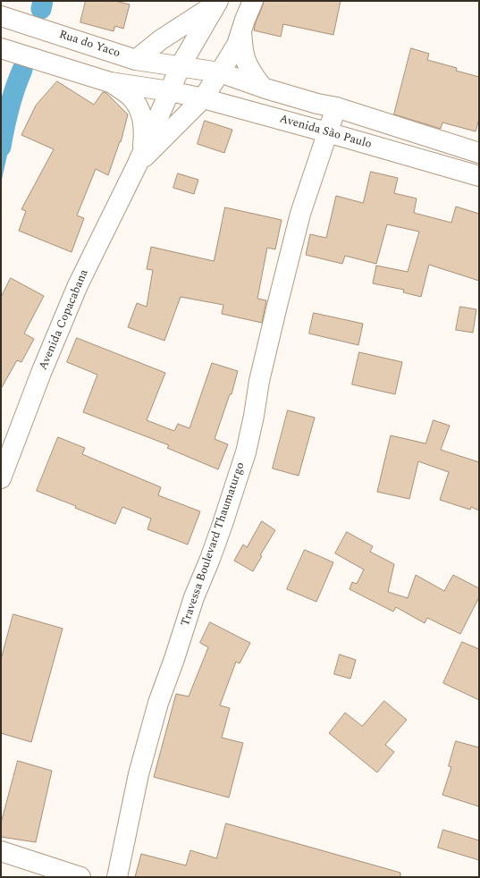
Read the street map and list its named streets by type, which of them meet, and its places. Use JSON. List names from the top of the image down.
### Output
{
  "streets": {
    "street": [
      "Rua do Yaco",
      "Avenida São Paulo",
      "Avenida Copacabana",
      "Travessa Boulevard Thaumaturgo"
    ]
  },
  "crossings": [
    ["Rua do Yaco", "Avenida Copacabana"],
    ["Avenida São Paulo", "Avenida Copacabana"],
    ["Avenida São Paulo", "Travessa Boulevard Thaumaturgo"]
  ]
}
